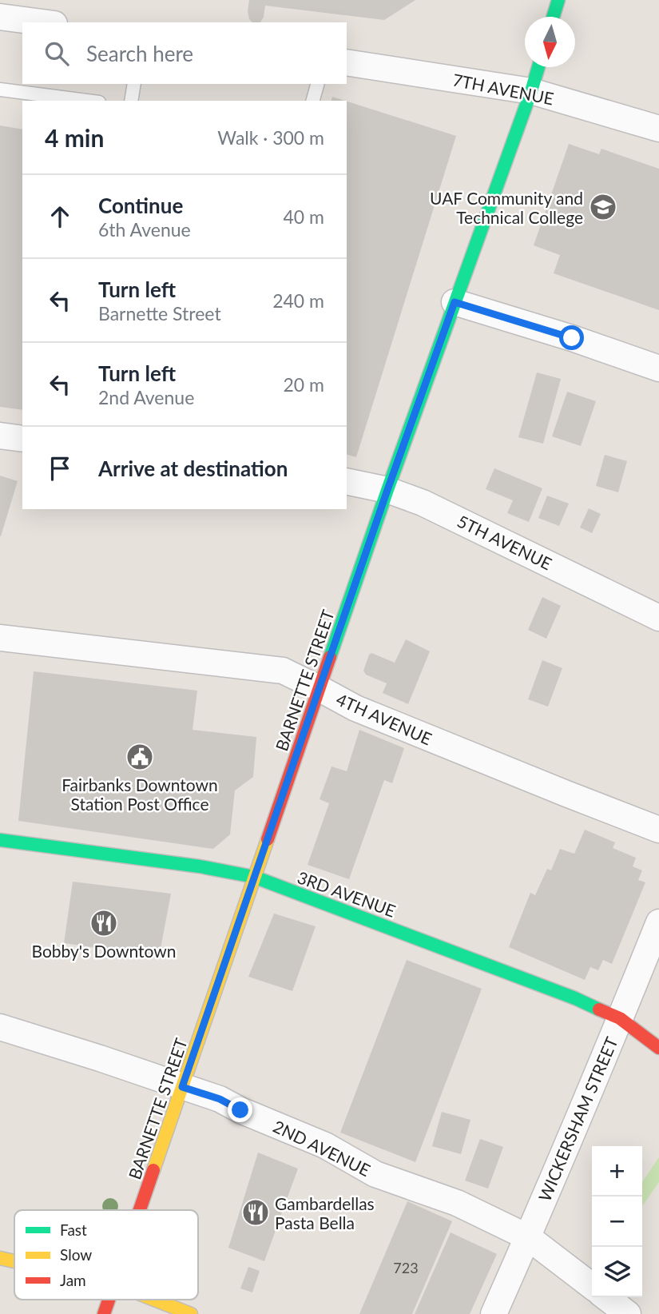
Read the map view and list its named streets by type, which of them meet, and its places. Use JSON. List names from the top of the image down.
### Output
{
  "streets": {
    "main road": ["BARNETTE STREET", "3RD AVENUE"],
    "street": [
      "7TH AVENUE",
      "5TH AVENUE",
      "4TH AVENUE",
      "WICKERSHAM STREET",
      "2ND AVENUE"
    ]
  },
  "crossings": [
    ["7TH AVENUE", "BARNETTE STREET"],
    ["5TH AVENUE", "BARNETTE STREET"],
    ["BARNETTE STREET", "4TH AVENUE"],
    ["BARNETTE STREET", "3RD AVENUE"],
    ["BARNETTE STREET", "2ND AVENUE"],
    ["3RD AVENUE", "WICKERSHAM STREET"],
    ["WICKERSHAM STREET", "2ND AVENUE"]
  ],
  "places": {
    "school or university": ["UAF Community and Technical College"],
    "public building": ["Fairbanks Downtown Station Post Office"],
    "restaurant": ["Bobby's Downtown", "Gambardellas Pasta Bella"]
  },
  "house_numbers": ["723"],
  "legend": ["Fast", "Slow", "Jam"],
  "north": "bottom",
  "page": {
    "search": "Search here",
    "heading": ["4 min", "Walk · 300 m"],
    "list": [
      ["Continue", "6th Avenue", "40 m"],
      ["Turn left", "Barnette Street", "240 m"],
      ["Turn left", "2nd Avenue", "20 m"],
      "Arrive at destination"
    ],
    "map_buttons": ["+", "−"]
  }
}
